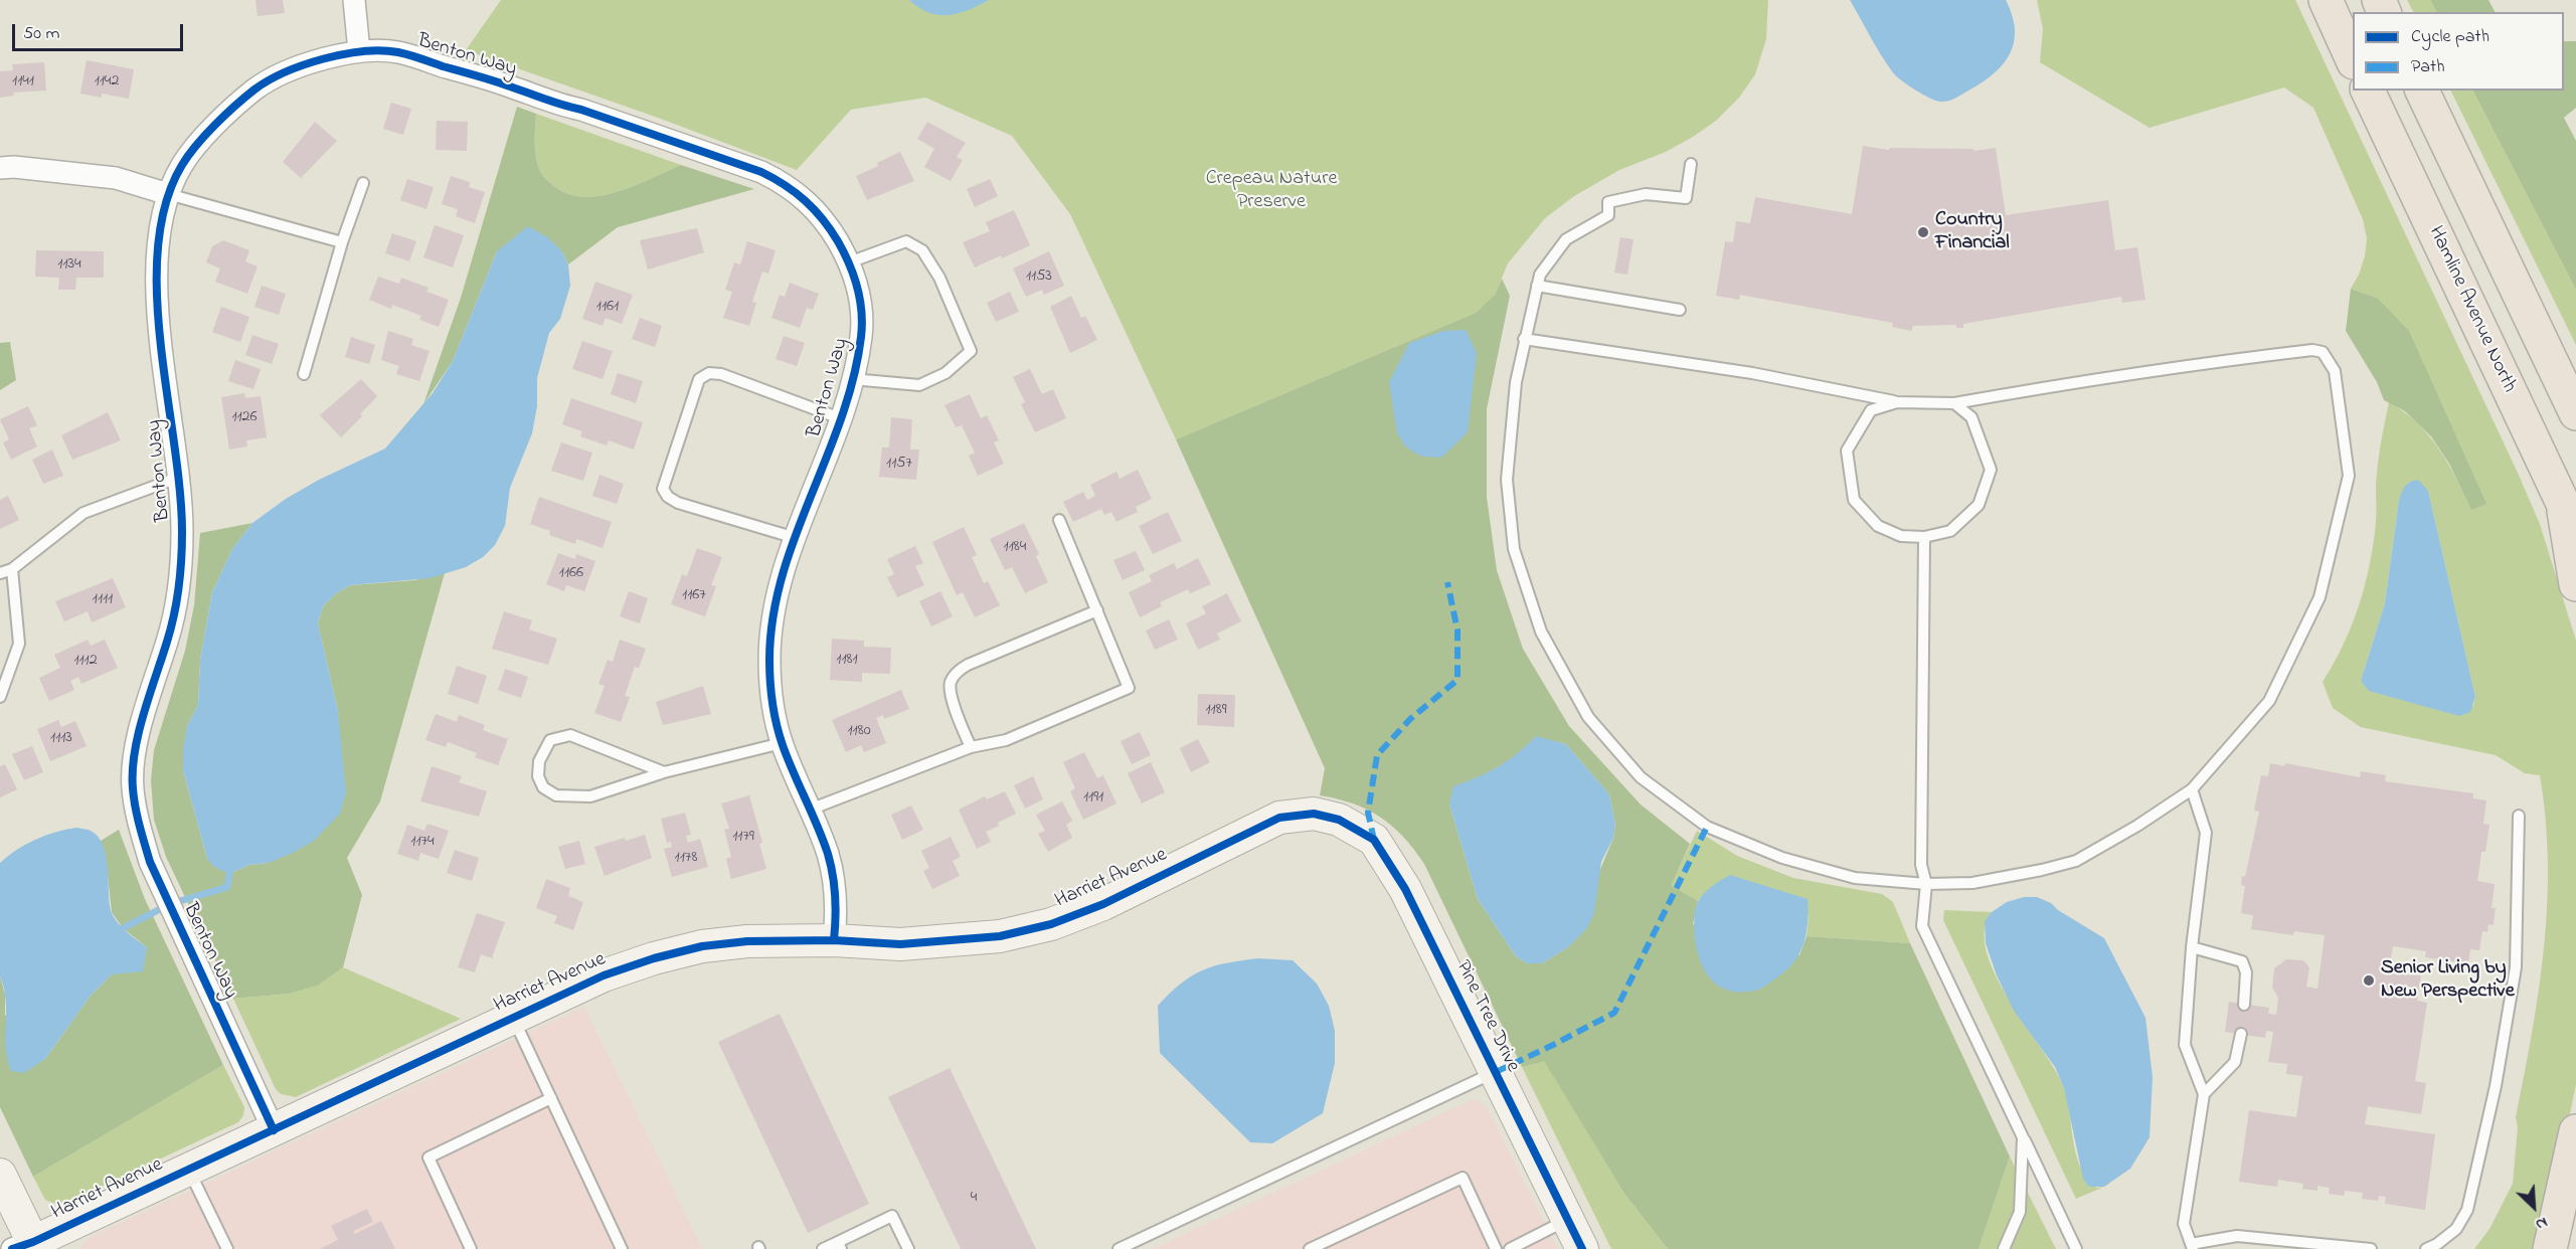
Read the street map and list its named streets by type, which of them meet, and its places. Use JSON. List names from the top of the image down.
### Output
{
  "streets": {
    "highway": ["Hamline Avenue North"],
    "street": ["Benton Way", "Harriet Avenue", "Pine Tree Drive"]
  },
  "crossings": [
    ["Benton Way", "Harriet Avenue"],
    ["Harriet Avenue", "Pine Tree Drive"]
  ],
  "parks": ["Crepeau Nature Preserve"],
  "places": ["Country Financial", "Senior Living by New Perspective"],
  "house_numbers": [
    "1141",
    "1142",
    "1134",
    "1153",
    "1161",
    "1126",
    "1157",
    "1184",
    "1166",
    "1167",
    "1111",
    "1181",
    "1112",
    "1189",
    "1180",
    "1113",
    "1191",
    "1179",
    "1174",
    "1178",
    "4"
  ],
  "legend": ["Cycle path", "Path"],
  "scale_bar": "50 m",
  "north": "bottom right"
}
